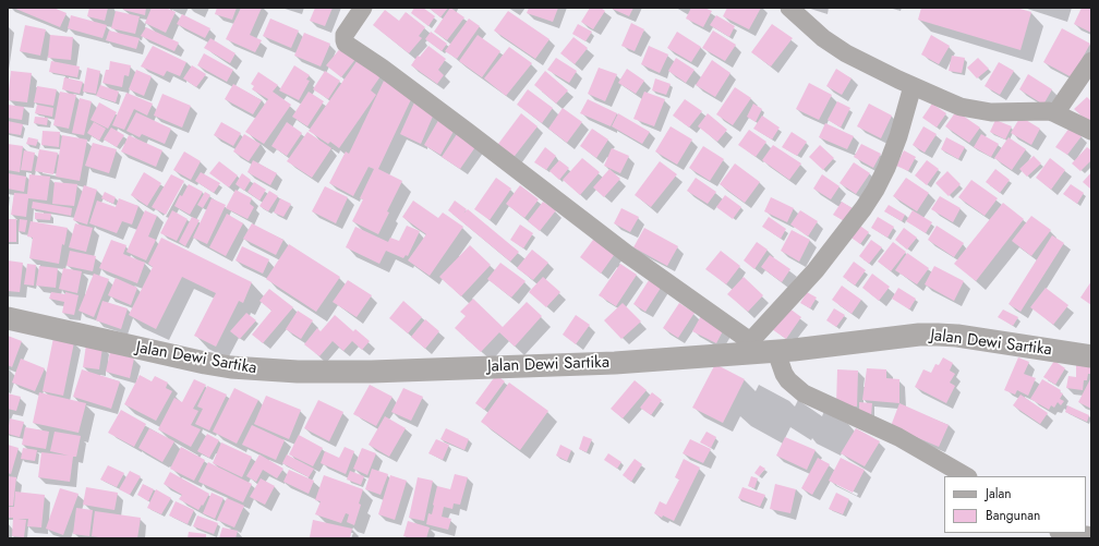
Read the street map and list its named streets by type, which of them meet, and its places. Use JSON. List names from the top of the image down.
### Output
{
  "streets": {
    "street": ["Jalan Dewi Sartika"]
  },
  "legend": ["Jalan", "Bangunan"]
}
